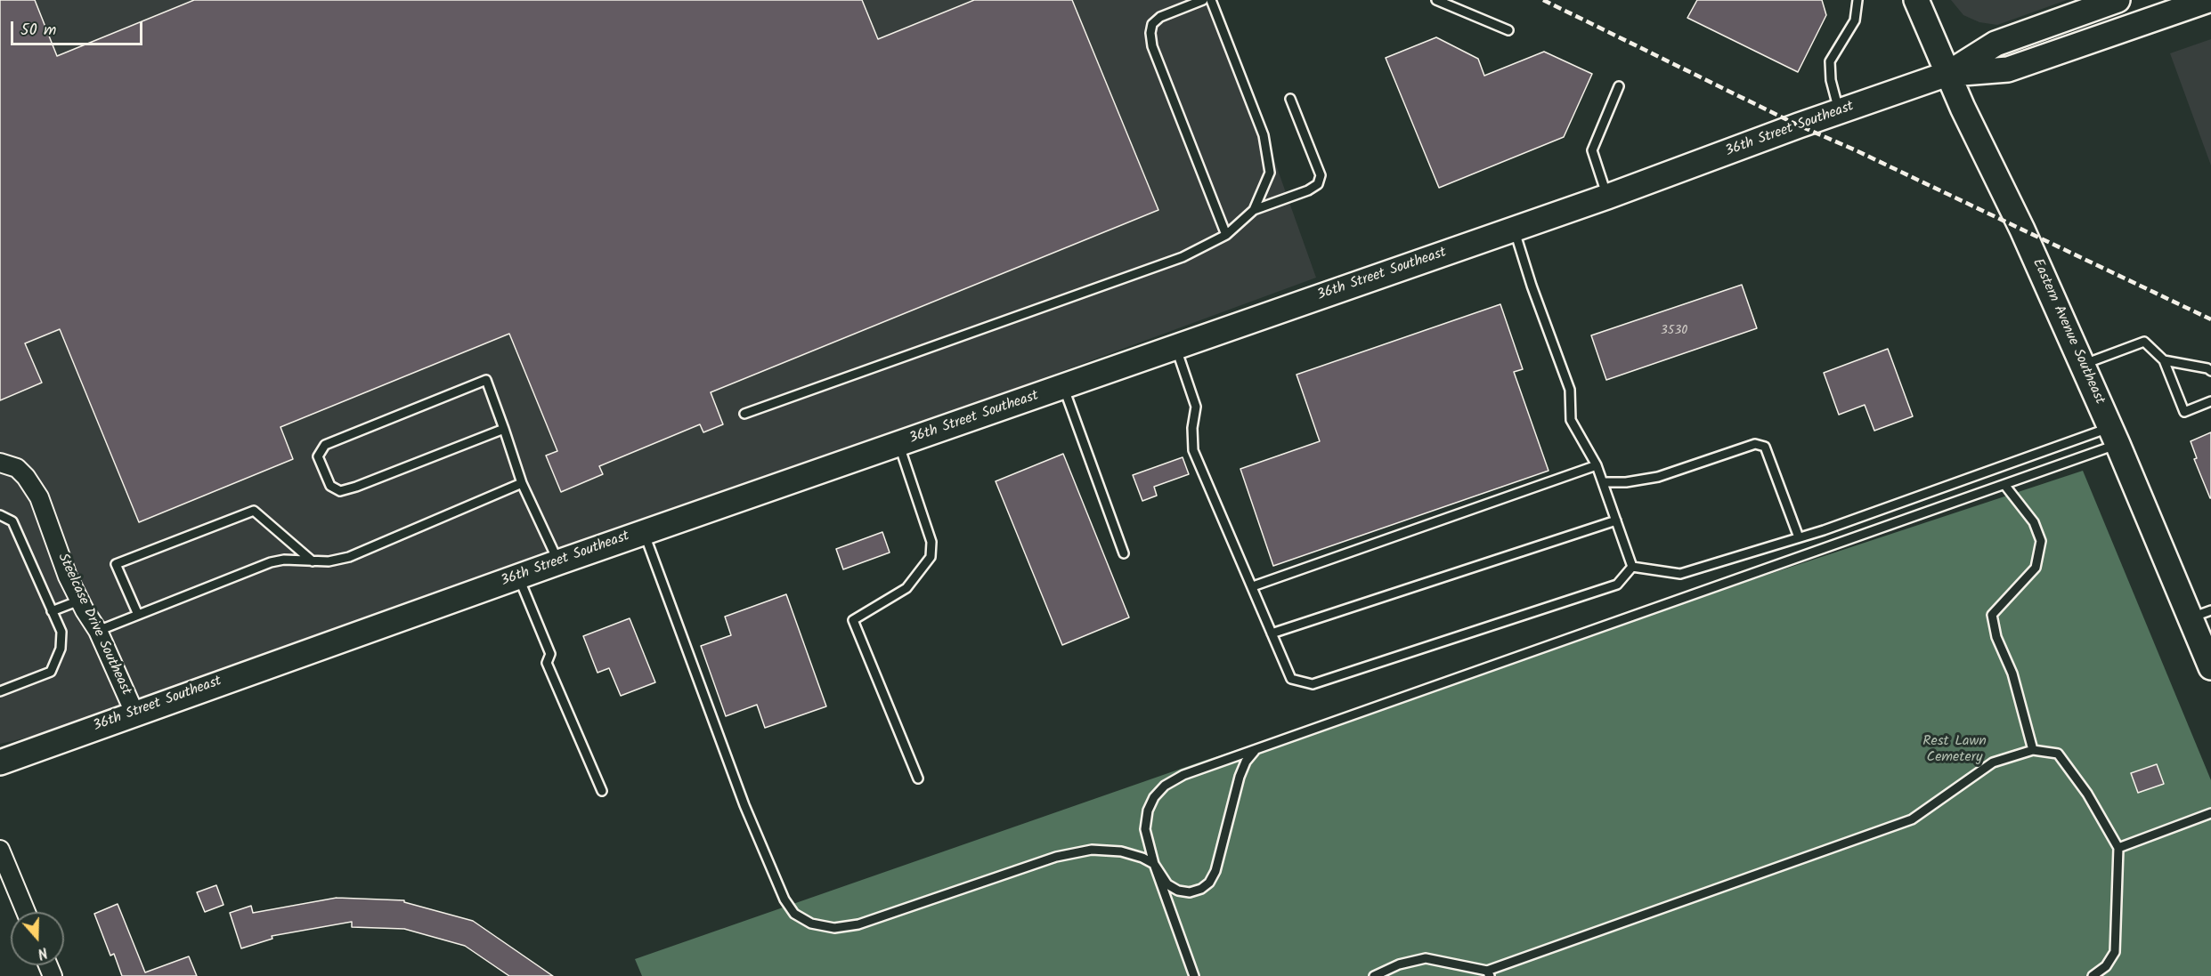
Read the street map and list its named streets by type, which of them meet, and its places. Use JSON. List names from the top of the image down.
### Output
{
  "streets": {
    "street": ["36th Street Southeast", "Eastern Avenue Southeast", "Steelcase Drive Southeast"]
  },
  "crossings": [
    ["36th Street Southeast", "Eastern Avenue Southeast"],
    ["36th Street Southeast", "Steelcase Drive Southeast"]
  ],
  "parks": ["Rest Lawn Cemetery"],
  "house_numbers": ["3530"],
  "scale_bar": "50 m",
  "north": "bottom"
}
